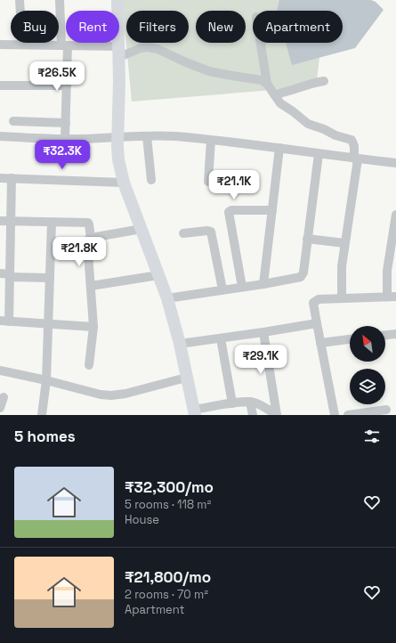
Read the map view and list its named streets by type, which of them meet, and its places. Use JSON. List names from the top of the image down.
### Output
{
  "north": "top left",
  "page": {
    "chip": [
      "Buy",
      "Rent",
      "Filters",
      "New",
      "Apartment"
    ],
    "price": [
      "₹26.5K",
      "₹32.3K",
      "₹21.1K",
      "₹21.8K",
      "₹29.1K"
    ],
    "heading": "5 homes",
    "list": [
      {
        "name": "₹32,300/mo",
        "note": "5 rooms · 118 m² · House"
      },
      {
        "name": "₹21,800/mo",
        "note": "2 rooms · 70 m² · Apartment"
      }
    ]
  }
}
